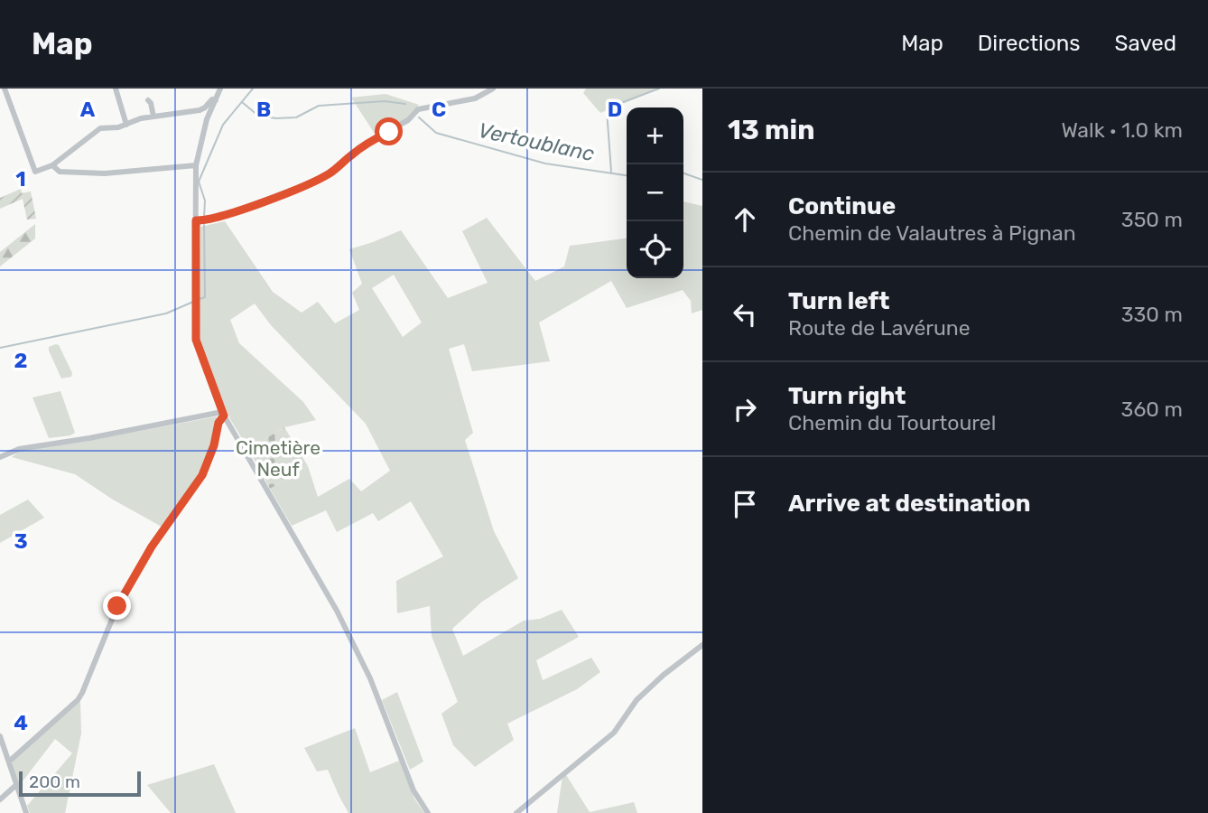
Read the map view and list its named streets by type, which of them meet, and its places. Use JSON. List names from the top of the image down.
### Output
{
  "water": ["Vertoublanc"],
  "parks": ["Cimetière Neuf"],
  "scale_bar": "200 m",
  "page": {
    "header": "Map",
    "nav": ["Map", "Directions", "Saved"],
    "heading": ["13 min", "Walk · 1.0 km"],
    "map_buttons": ["+", "−"],
    "list": [
      ["Continue", "Chemin de Valautres à Pignan", "350 m"],
      ["Turn left", "Route de Lavérune", "330 m"],
      ["Turn right", "Chemin du Tourtourel", "360 m"],
      "Arrive at destination"
    ],
    "scale": "200 m"
  },
  "grid": {
    "columns": [
      "A",
      "B",
      "C",
      "D"
    ],
    "rows": [
      "1",
      "2",
      "3",
      "4"
    ]
  }
}
